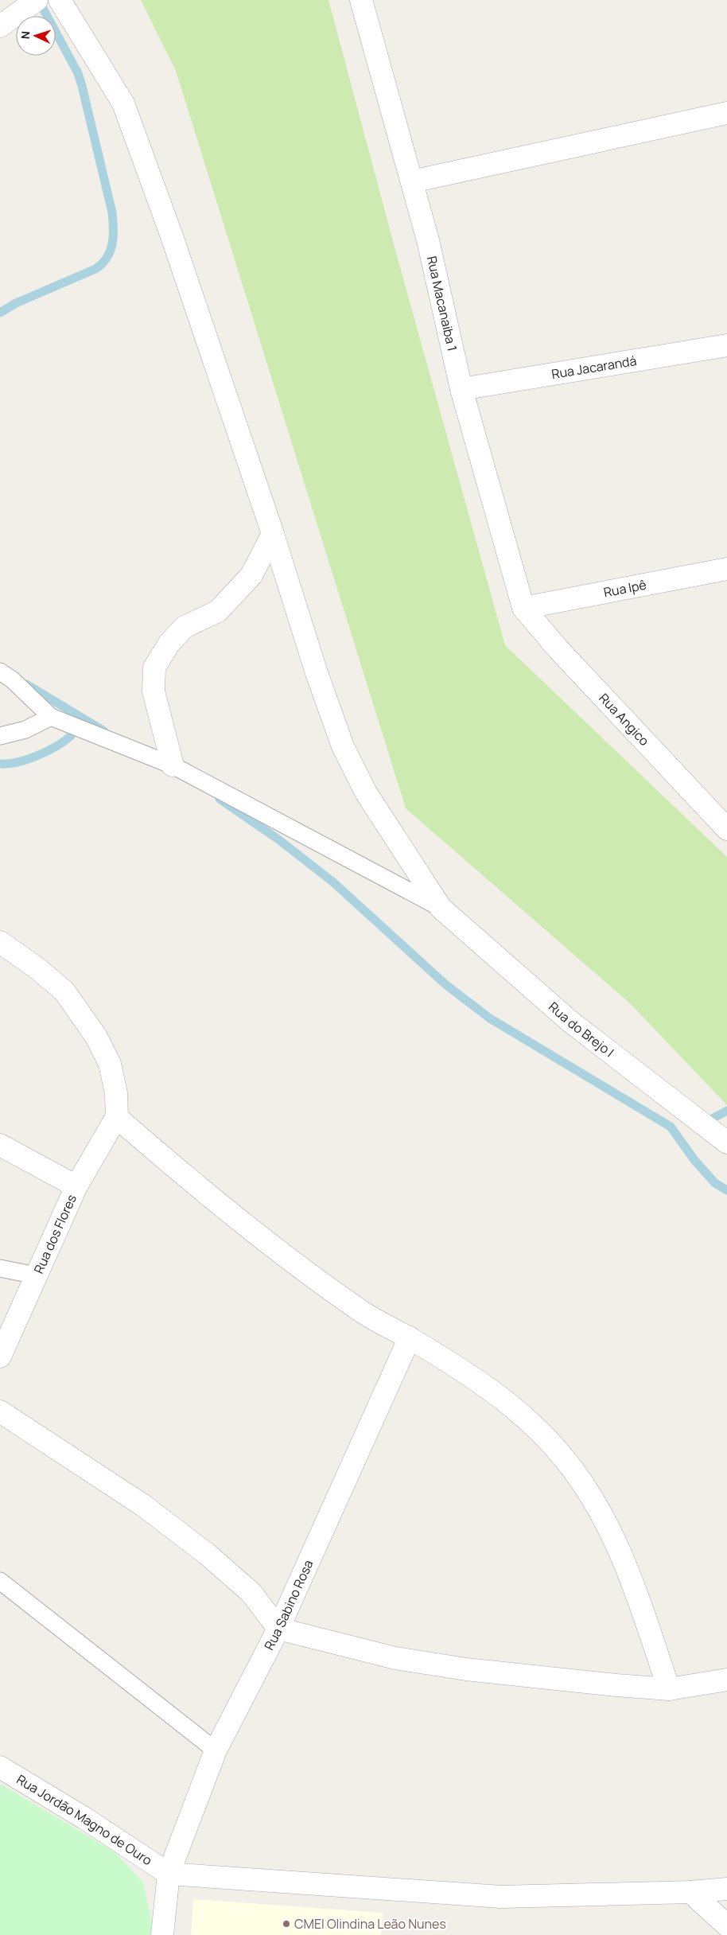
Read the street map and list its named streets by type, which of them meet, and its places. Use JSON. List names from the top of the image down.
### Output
{
  "streets": {
    "street": [
      "Rua Macanaiba 1",
      "Rua Jacarandá",
      "Rua Ipê",
      "Rua Angico",
      "Rua do Brejo I",
      "Rua dos Flores",
      "Rua Sabino Rosa",
      "Rua Jordão Magno de Ouro"
    ]
  },
  "crossings": [
    ["Rua Macanaiba 1", "Rua Jacarandá"],
    ["Rua Macanaiba 1", "Rua Ipê"],
    ["Rua Macanaiba 1", "Rua Angico"],
    ["Rua Ipê", "Rua Angico"],
    ["Rua Sabino Rosa", "Rua Jordão Magno de Ouro"]
  ],
  "places": ["CMEI Olindina Leão Nunes"],
  "north": "left"
}
